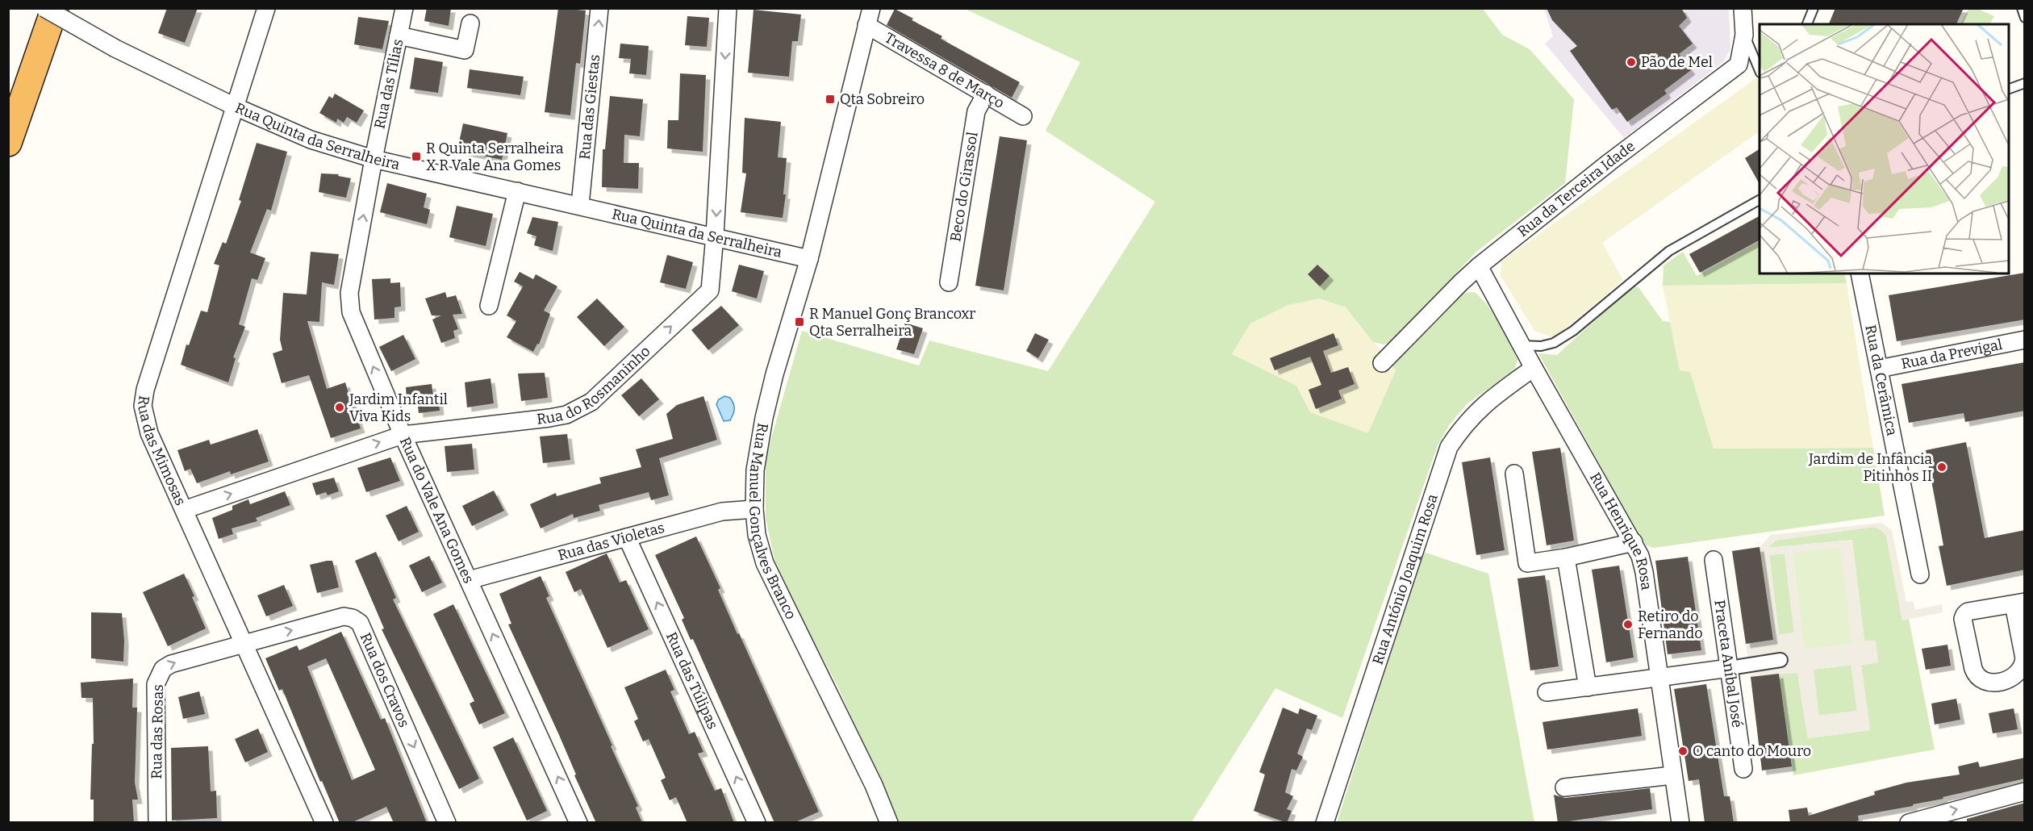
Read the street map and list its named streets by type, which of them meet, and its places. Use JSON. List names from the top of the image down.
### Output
{
  "streets": {
    "street": [
      "Travessa 8 de Março",
      "Rua das Tílias",
      "Rua das Giestas",
      "Rua Quinta da Serralheira",
      "Beco do Girassol",
      "Rua da Terceira Idade",
      "Rua da Previgal",
      "Rua da Cerâmica",
      "Rua do Rosmaninho",
      "Rua das Mimosas",
      "Rua do Vale Ana Gomes",
      "Rua Manuel Gonçalves Branco",
      "Rua Henrique Rosa",
      "Rua das Violetas",
      "Rua António Joaquim Rosa",
      "Praceta Aníbal José",
      "Rua dos Cravos",
      "Rua das Túlipas",
      "Rua das Rosas"
    ]
  },
  "crossings": [
    ["Travessa 8 de Março", "Beco do Girassol"],
    ["Travessa 8 de Março", "Rua Manuel Gonçalves Branco"],
    ["Rua das Tílias", "Rua Quinta da Serralheira"],
    ["Rua das Tílias", "Rua do Vale Ana Gomes"],
    ["Rua das Giestas", "Rua Quinta da Serralheira"],
    ["Rua Quinta da Serralheira", "Rua do Rosmaninho"],
    ["Rua Quinta da Serralheira", "Rua das Mimosas"],
    ["Rua Quinta da Serralheira", "Rua do Vale Ana Gomes"],
    ["Rua Quinta da Serralheira", "Rua Manuel Gonçalves Branco"],
    ["Rua da Terceira Idade", "Rua Henrique Rosa"],
    ["Rua da Previgal", "Rua da Cerâmica"],
    ["Rua do Rosmaninho", "Rua das Mimosas"],
    ["Rua do Rosmaninho", "Rua do Vale Ana Gomes"],
    ["Rua das Mimosas", "Rua dos Cravos"],
    ["Rua das Mimosas", "Rua das Rosas"],
    ["Rua do Vale Ana Gomes", "Rua das Violetas"],
    ["Rua Manuel Gonçalves Branco", "Rua das Violetas"],
    ["Rua Henrique Rosa", "Rua António Joaquim Rosa"],
    ["Rua das Violetas", "Rua das Túlipas"],
    ["Rua dos Cravos", "Rua das Rosas"]
  ],
  "one_way": [
    "Rua das Giestas",
    "Rua do Vale Ana Gomes",
    "Rua das Túlipas",
    "Rua das Rosas"
  ],
  "places": {
    "other": [
      "Pão de Mel",
      "Jardim Infantil Viva Kids",
      "Jardim de Infância Pitinhos II",
      "Retiro do Fernando",
      "O canto do Mouro"
    ],
    "transit": ["Qta Sobreiro", "R Quinta Serralheira X R Vale Ana Gomes", "R Manuel Gonç Brancoxr Qta Serralheira"]
  }
}
